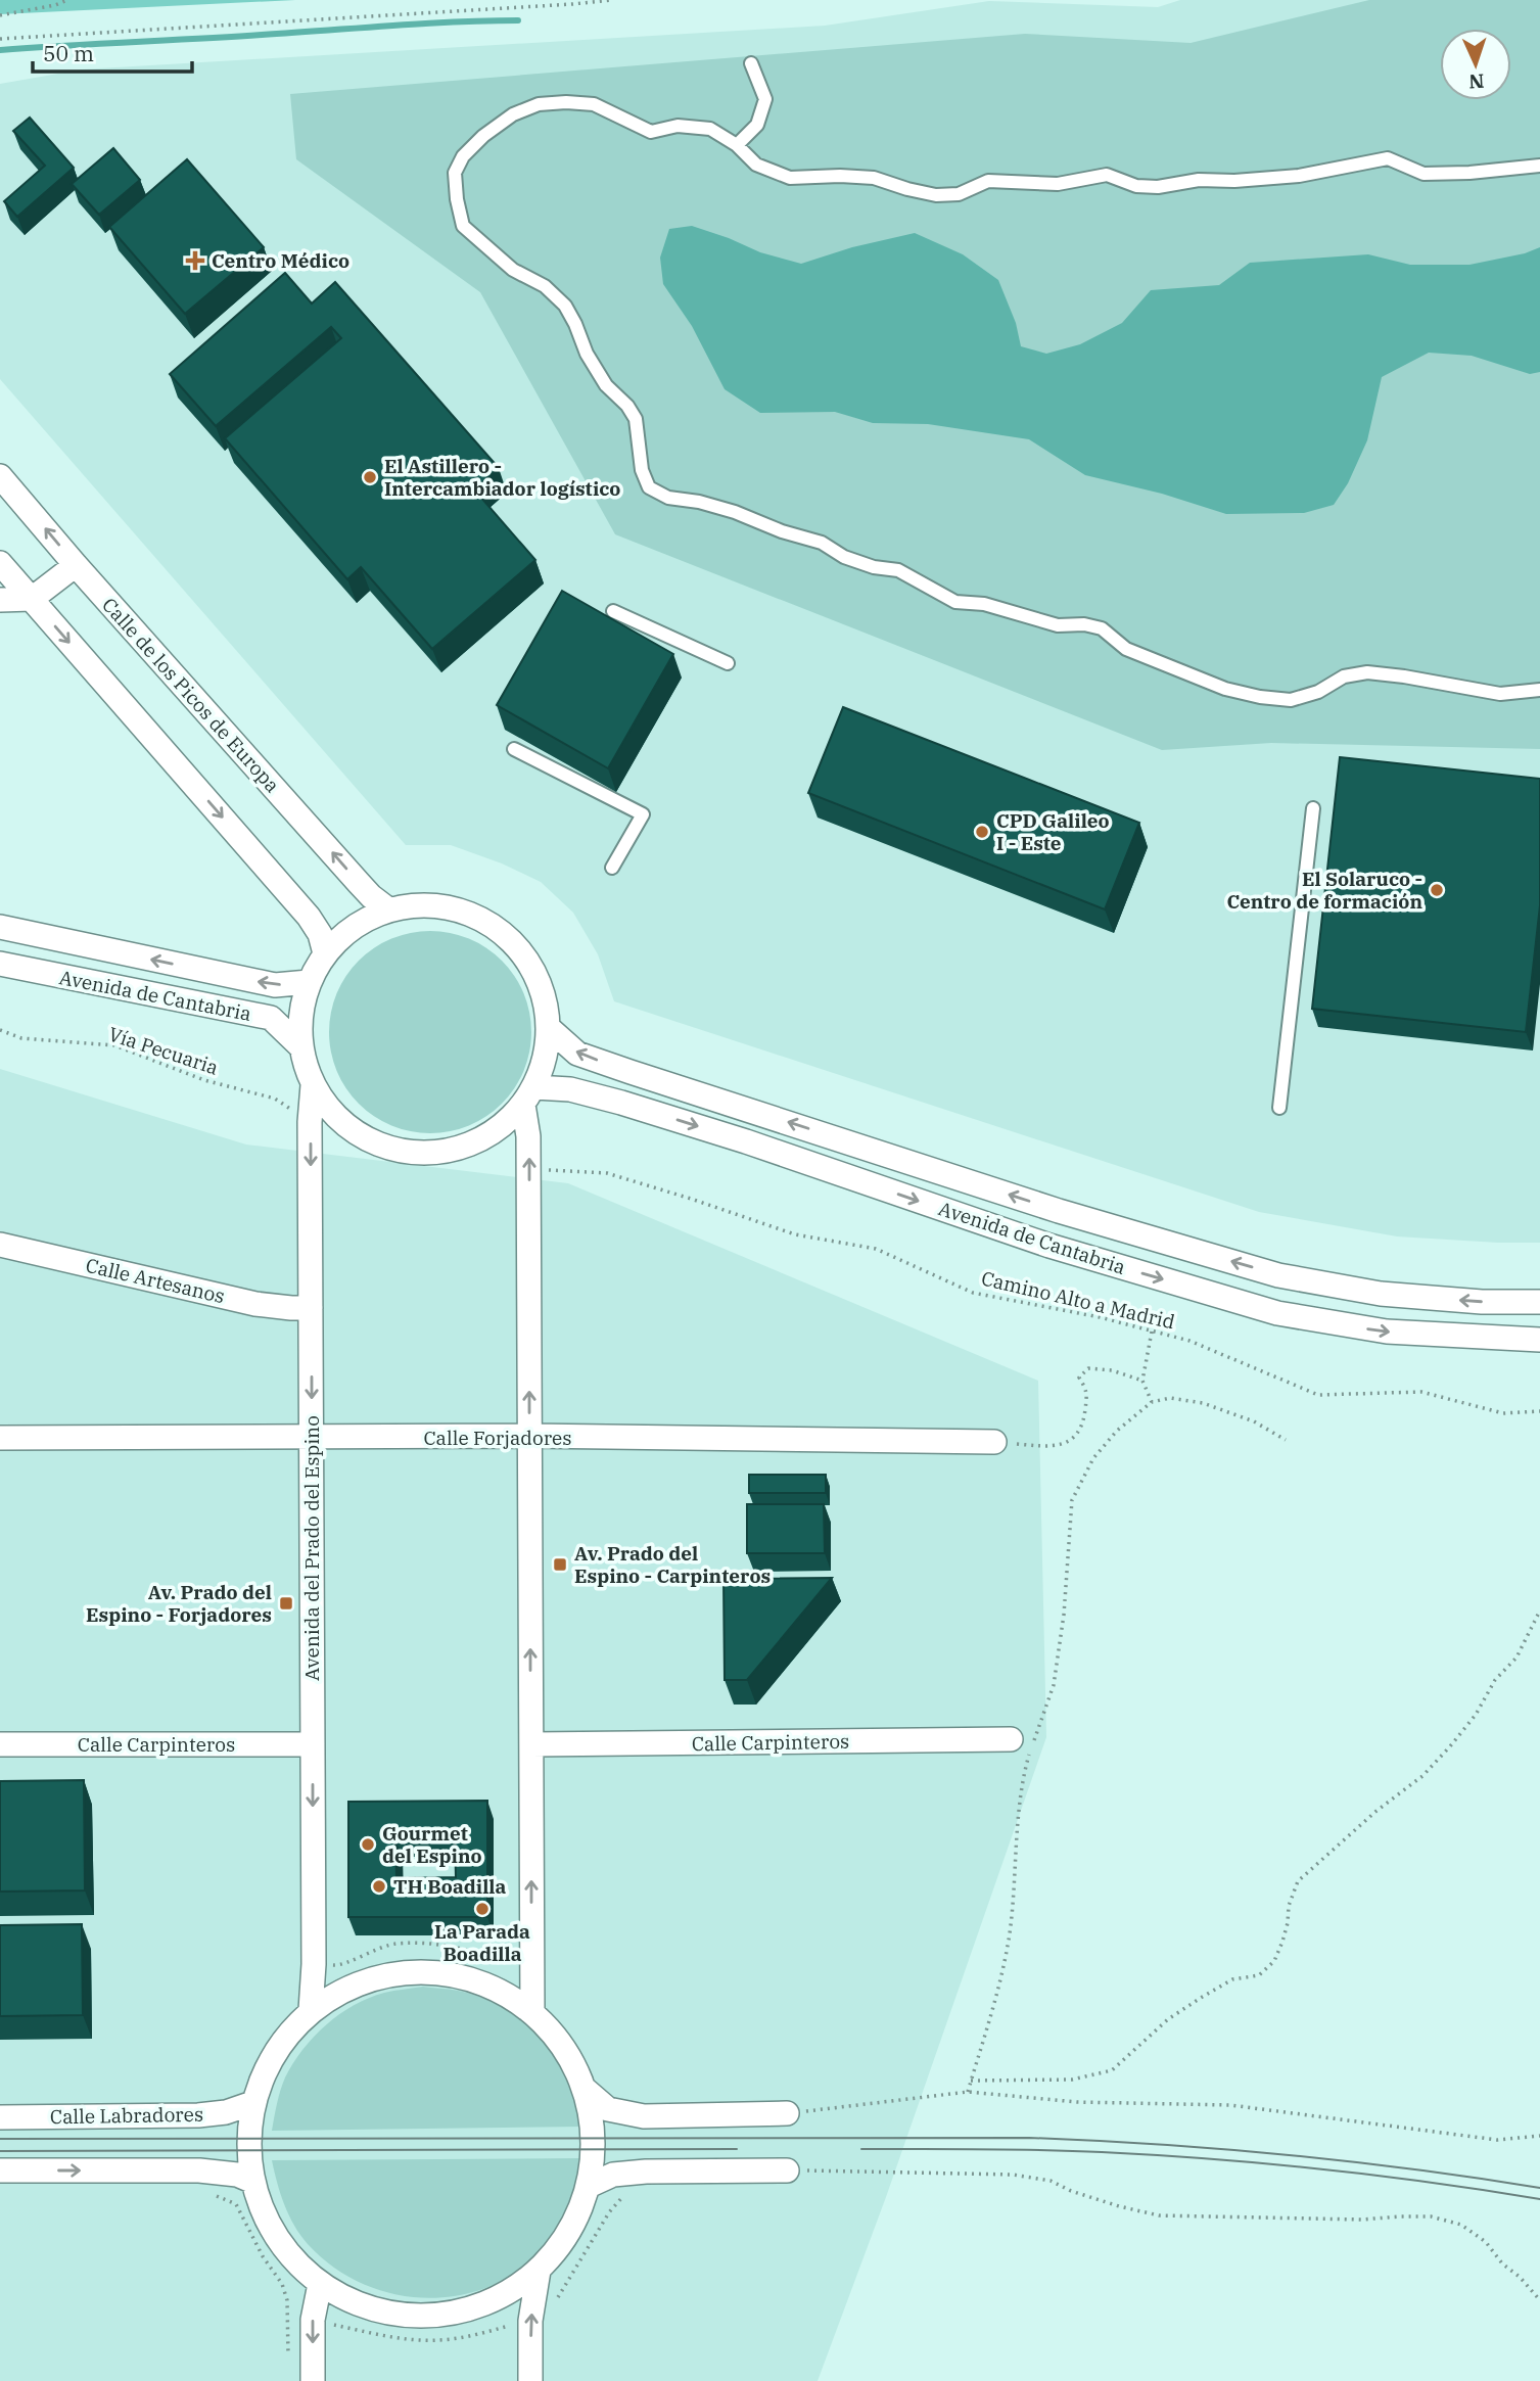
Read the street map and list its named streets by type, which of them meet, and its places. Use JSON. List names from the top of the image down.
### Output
{
  "streets": {
    "street": [
      "Calle de los Picos de Europa",
      "Avenida de Cantabria",
      "Calle Artesanos",
      "Calle Forjadores",
      "Avenida del Prado del Espino",
      "Calle Carpinteros",
      "Calle Labradores"
    ],
    "path": ["Vía Pecuaria", "Camino Alto a Madrid"]
  },
  "crossings": [
    ["Calle de los Picos de Europa", "Avenida de Cantabria"],
    ["Calle de los Picos de Europa", "Avenida del Prado del Espino"],
    ["Avenida de Cantabria", "Avenida del Prado del Espino"],
    ["Vía Pecuaria", "Avenida del Prado del Espino"],
    ["Calle Artesanos", "Avenida del Prado del Espino"],
    ["Calle Forjadores", "Avenida del Prado del Espino"],
    ["Avenida del Prado del Espino", "Calle Carpinteros"]
  ],
  "one_way": ["Avenida del Prado del Espino"],
  "places": {
    "health": ["Centro Médico"],
    "other": [
      "El Astillero - Intercambiador logístico",
      "CPD Galileo I - Este",
      "El Solaruco - Centro de formación",
      "Gourmet del Espino",
      "TH Boadilla",
      "La Parada Boadilla"
    ],
    "transit": ["Av. Prado del Espino - Carpinteros", "Av. Prado del Espino - Forjadores"]
  },
  "scale_bar": "50 m",
  "north": "bottom"
}
